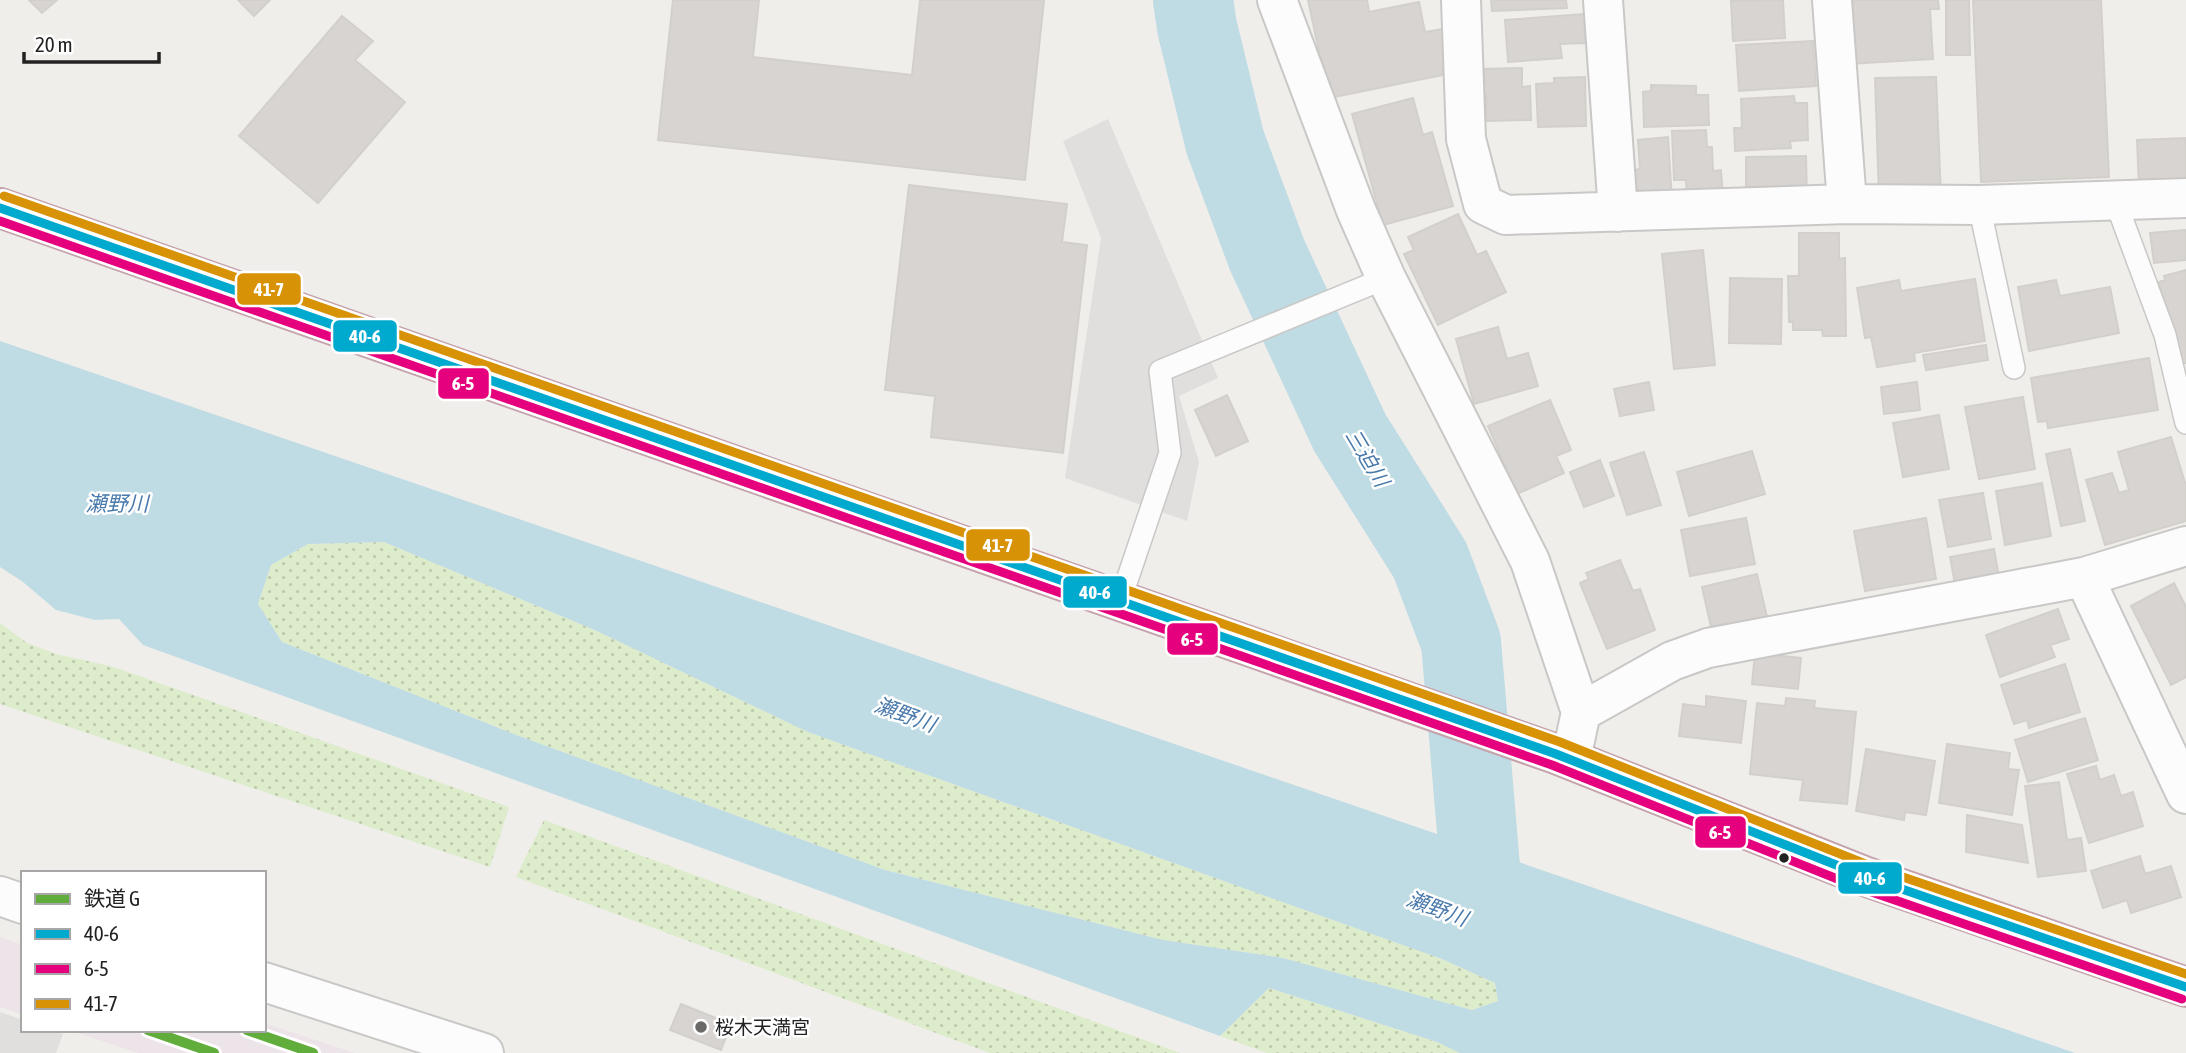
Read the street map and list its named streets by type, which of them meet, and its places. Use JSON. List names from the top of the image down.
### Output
{
  "water": ["三迫川", "瀬野川"],
  "places": ["桜木天満宮"],
  "lines": [
    "transit line 41-7",
    "transit line 40-6",
    "transit line 6-5",
    "rail line G"
  ],
  "legend": [
    "鉄道 G",
    "40-6",
    "6-5",
    "41-7"
  ],
  "scale_bar": "20 m"
}
